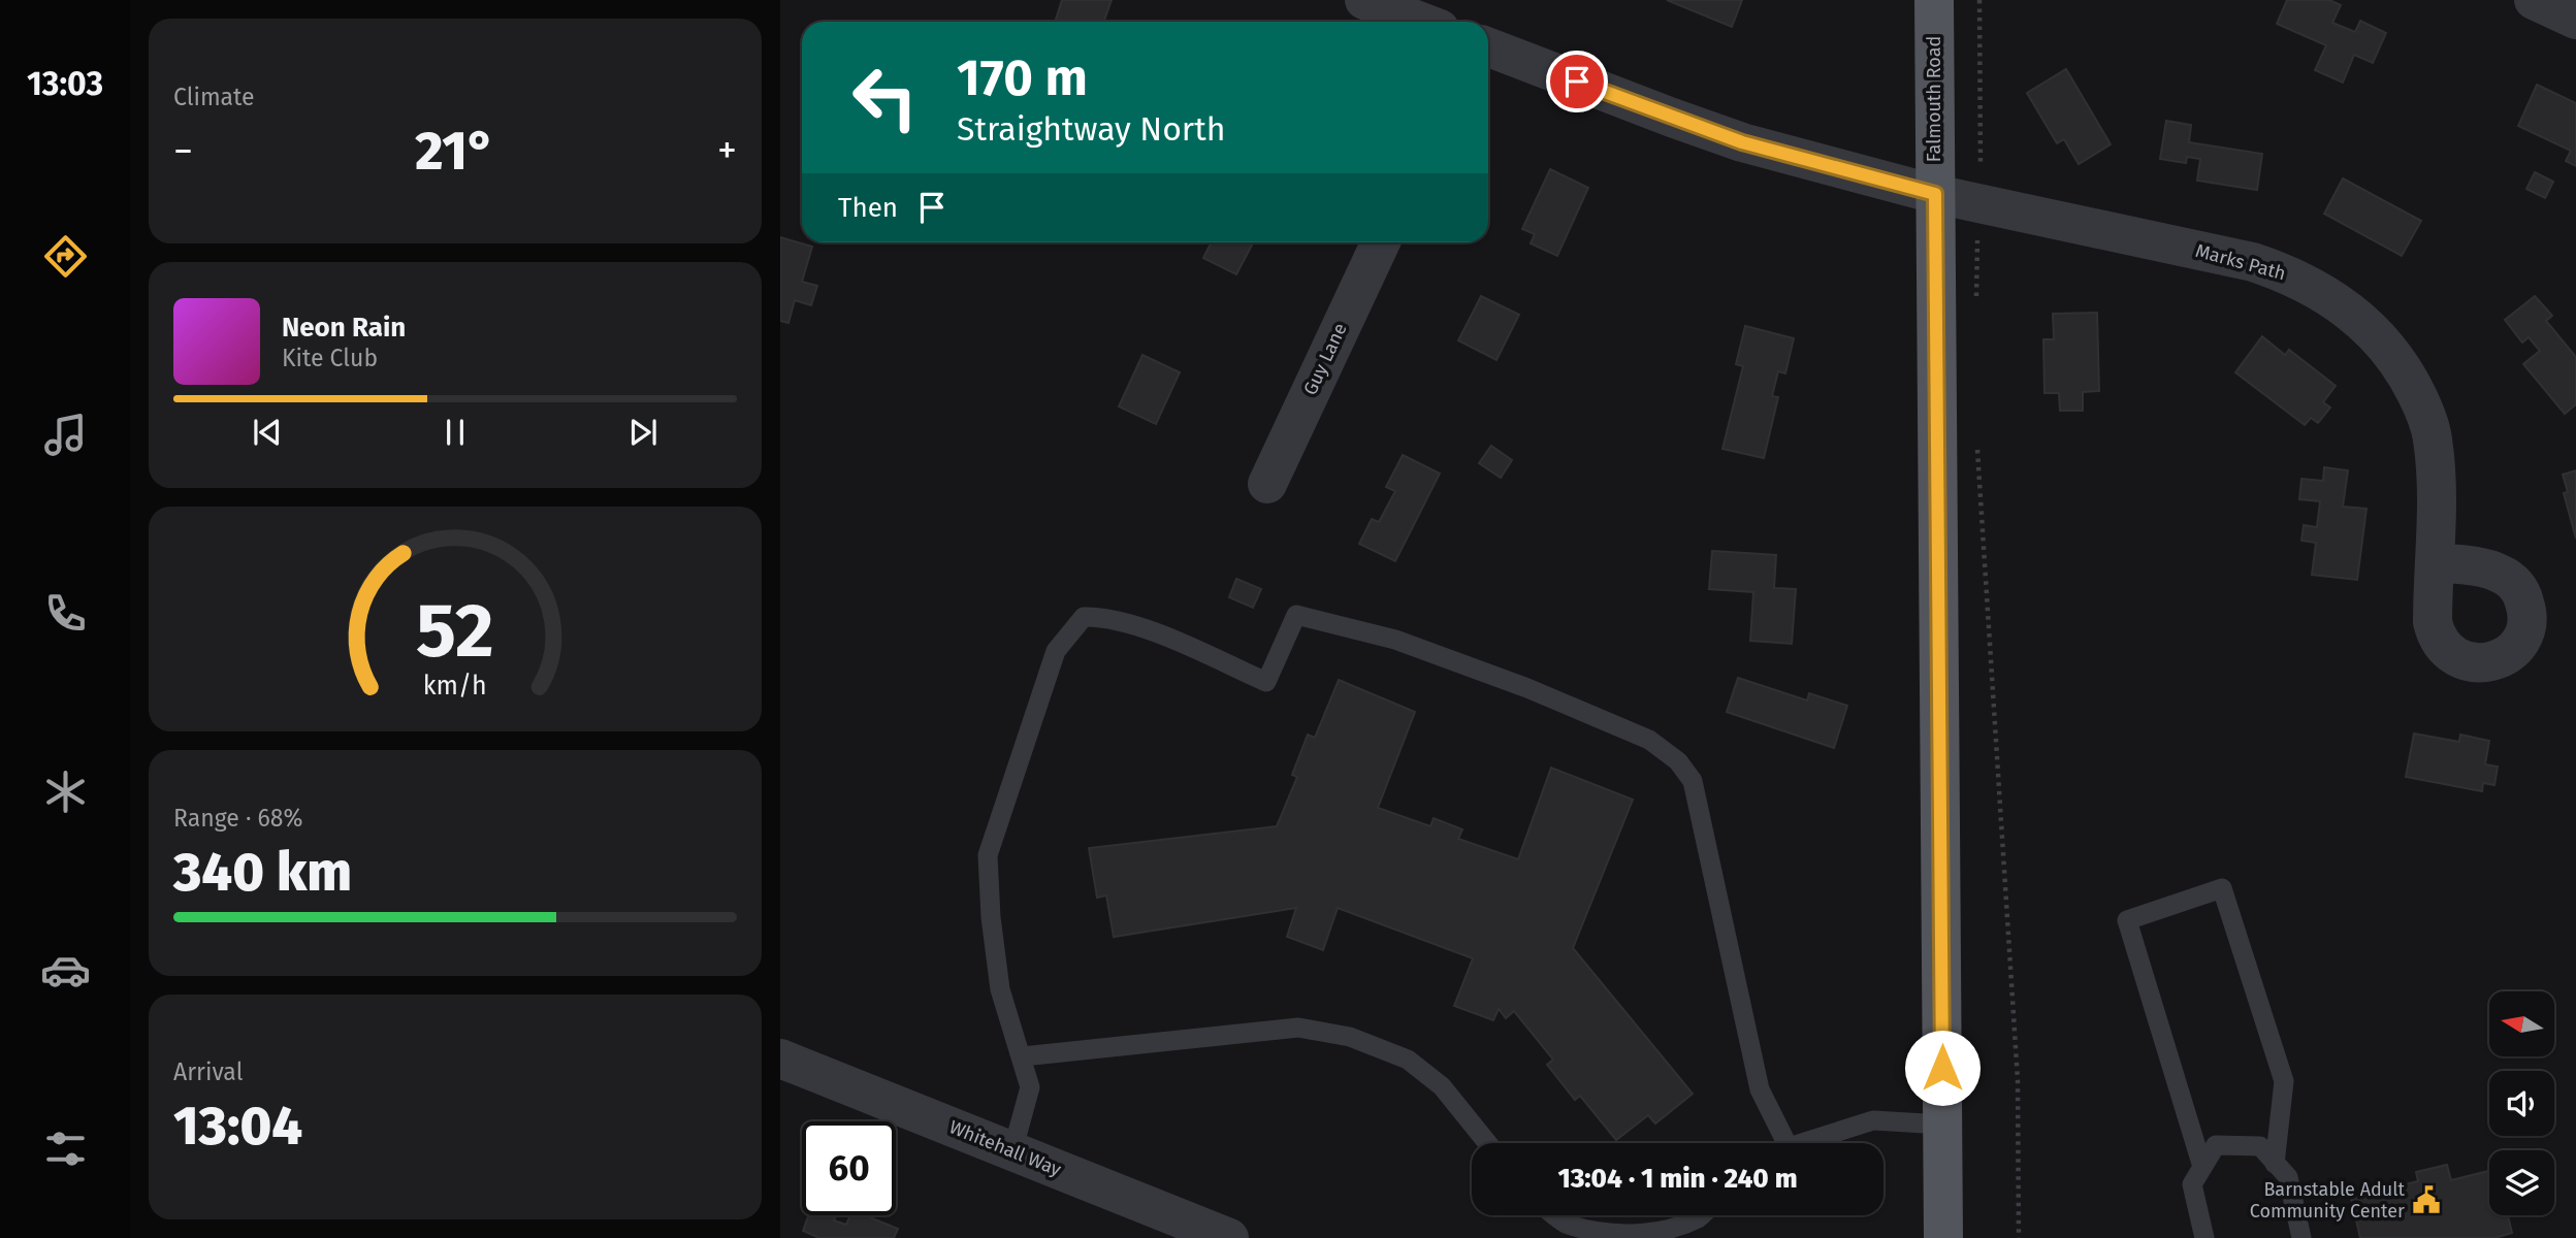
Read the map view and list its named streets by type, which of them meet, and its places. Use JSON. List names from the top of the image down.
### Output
{
  "streets": {
    "main road": ["Falmouth Road"],
    "street": ["Marks Path", "Guy Lane", "Whitehall Way"]
  },
  "crossings": [
    ["Falmouth Road", "Marks Path"]
  ],
  "places": {
    "public building": ["Barnstable Adult Community Center"]
  },
  "north": "left",
  "page": {
    "tabs": "13:03",
    "tile": [
      "Climate",
      ["Range · 68%", "340 km"],
      ["Arrival", "13:04"]
    ],
    "turn": ["170 m", "Straightway North"],
    "heat": ["−", "21°", "+"],
    "then": "Then",
    "song": ["Neon Rain", "Kite Club"],
    "limit": "60",
    "trip": "13:04 · 1 min · 240 m",
    "gauge": ["52", "km/h"]
  }
}
